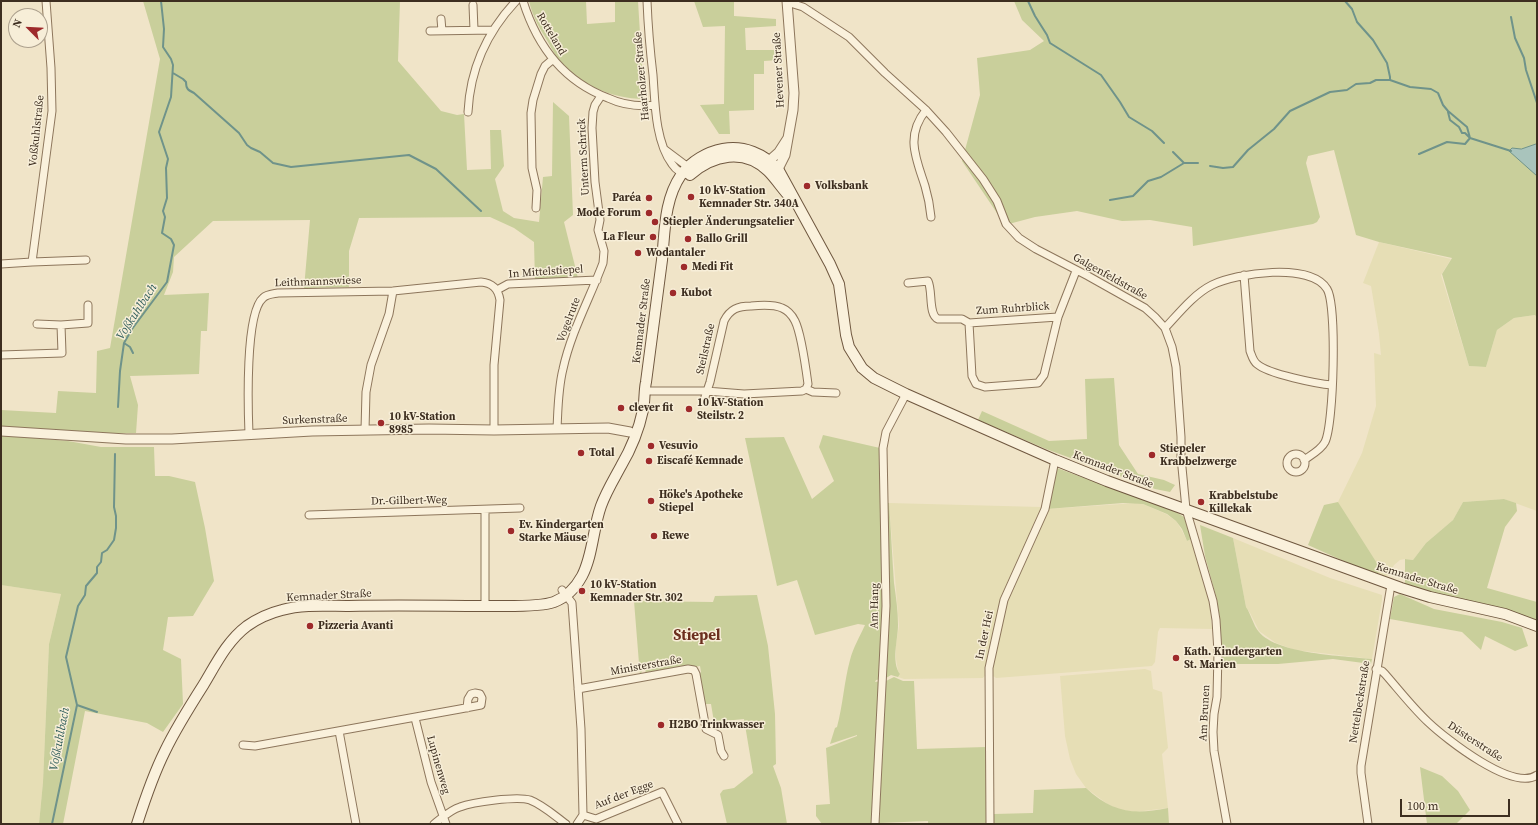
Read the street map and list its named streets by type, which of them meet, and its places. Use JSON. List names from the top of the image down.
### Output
{
  "streets": {
    "main road": ["Kemnader Straße"],
    "street": [
      "Rotteland",
      "Hevener Straße",
      "Haarholzer Straße",
      "Voßkuhlstraße",
      "Unterm Schrick",
      "In Mittelstiepel",
      "Galgenfeldstraße",
      "Leithmannswiese",
      "Zum Ruhrblick",
      "Vogelrute",
      "Steilstraße",
      "Surkenstraße",
      "Dr.-Gilbert-Weg",
      "Am Hang",
      "In der Hei",
      "Ministerstraße",
      "Nettelbeckstraße",
      "Am Brunen",
      "Düsterstraße",
      "Lupinenweg",
      "Auf der Egge"
    ]
  },
  "crossings": [
    ["Rotteland", "Haarholzer Straße"],
    ["Rotteland", "Unterm Schrick"],
    ["Hevener Straße", "Galgenfeldstraße"],
    ["Hevener Straße", "Kemnader Straße"],
    ["Haarholzer Straße", "Kemnader Straße"],
    ["Unterm Schrick", "Vogelrute"],
    ["In Mittelstiepel", "Leithmannswiese"],
    ["In Mittelstiepel", "Vogelrute"],
    ["Galgenfeldstraße", "Zum Ruhrblick"],
    ["Galgenfeldstraße", "Kemnader Straße"],
    ["Galgenfeldstraße", "Am Brunen"],
    ["Leithmannswiese", "Surkenstraße"],
    ["Vogelrute", "Surkenstraße"],
    ["Kemnader Straße", "Steilstraße"],
    ["Kemnader Straße", "Surkenstraße"],
    ["Kemnader Straße", "Am Hang"],
    ["Kemnader Straße", "In der Hei"],
    ["Kemnader Straße", "Nettelbeckstraße"],
    ["Kemnader Straße", "Am Brunen"],
    ["Nettelbeckstraße", "Düsterstraße"]
  ],
  "districts": ["Stiepel"],
  "water": ["Voßkuhlbach"],
  "places": [
    "Volksbank",
    "10 kV-Station Kemnader Str. 340A",
    "Paréa",
    "Mode Forum",
    "Stiepler Änderungsatelier",
    "La Fleur",
    "Ballo Grill",
    "Wodantaler",
    "Medi Fit",
    "Kubot",
    "clever fit",
    "10 kV-Station Steilstr. 2",
    "10 kV-Station 8985",
    "Vesuvio",
    "Total",
    "Stiepeler Krabbelzwerge",
    "Eiscafé Kemnade",
    "Höke's Apotheke Stiepel",
    "Krabbelstube Killekak",
    "Ev. Kindergarten Starke Mäuse",
    "Rewe",
    "10 kV-Station Kemnader Str. 302",
    "Pizzeria Avanti",
    "Kath. Kindergarten St. Marien",
    "H2BO Trinkwasser"
  ],
  "scale_bar": "100 m",
  "north": "top left"
}
